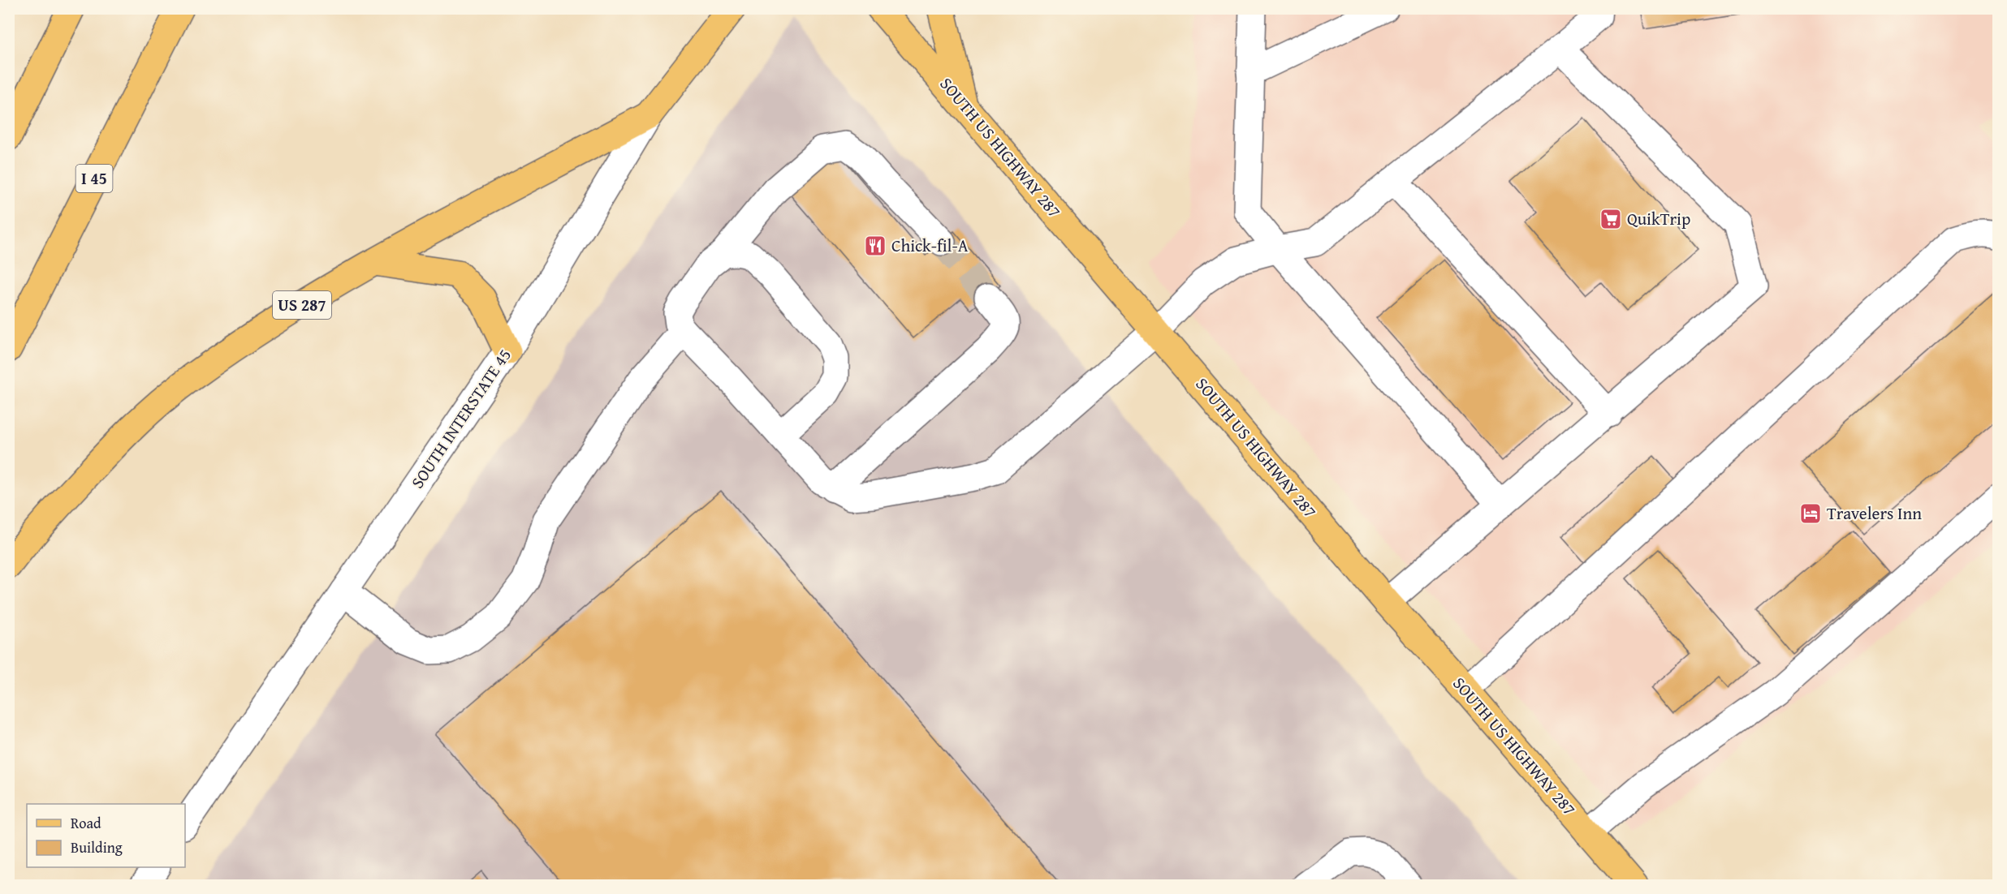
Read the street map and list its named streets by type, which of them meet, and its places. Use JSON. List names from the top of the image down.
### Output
{
  "streets": {
    "main road": [
      "SOUTH US HIGHWAY 287",
      "I 45",
      "US 287",
      "SOUTH INTERSTATE 45"
    ]
  },
  "crossings": [
    ["US 287", "SOUTH INTERSTATE 45"]
  ],
  "places": {
    "supermarket": ["QuikTrip"],
    "restaurant": ["Chick-fil-A"],
    "hotel": ["Travelers Inn"]
  },
  "legend": ["Road", "Building"]
}
